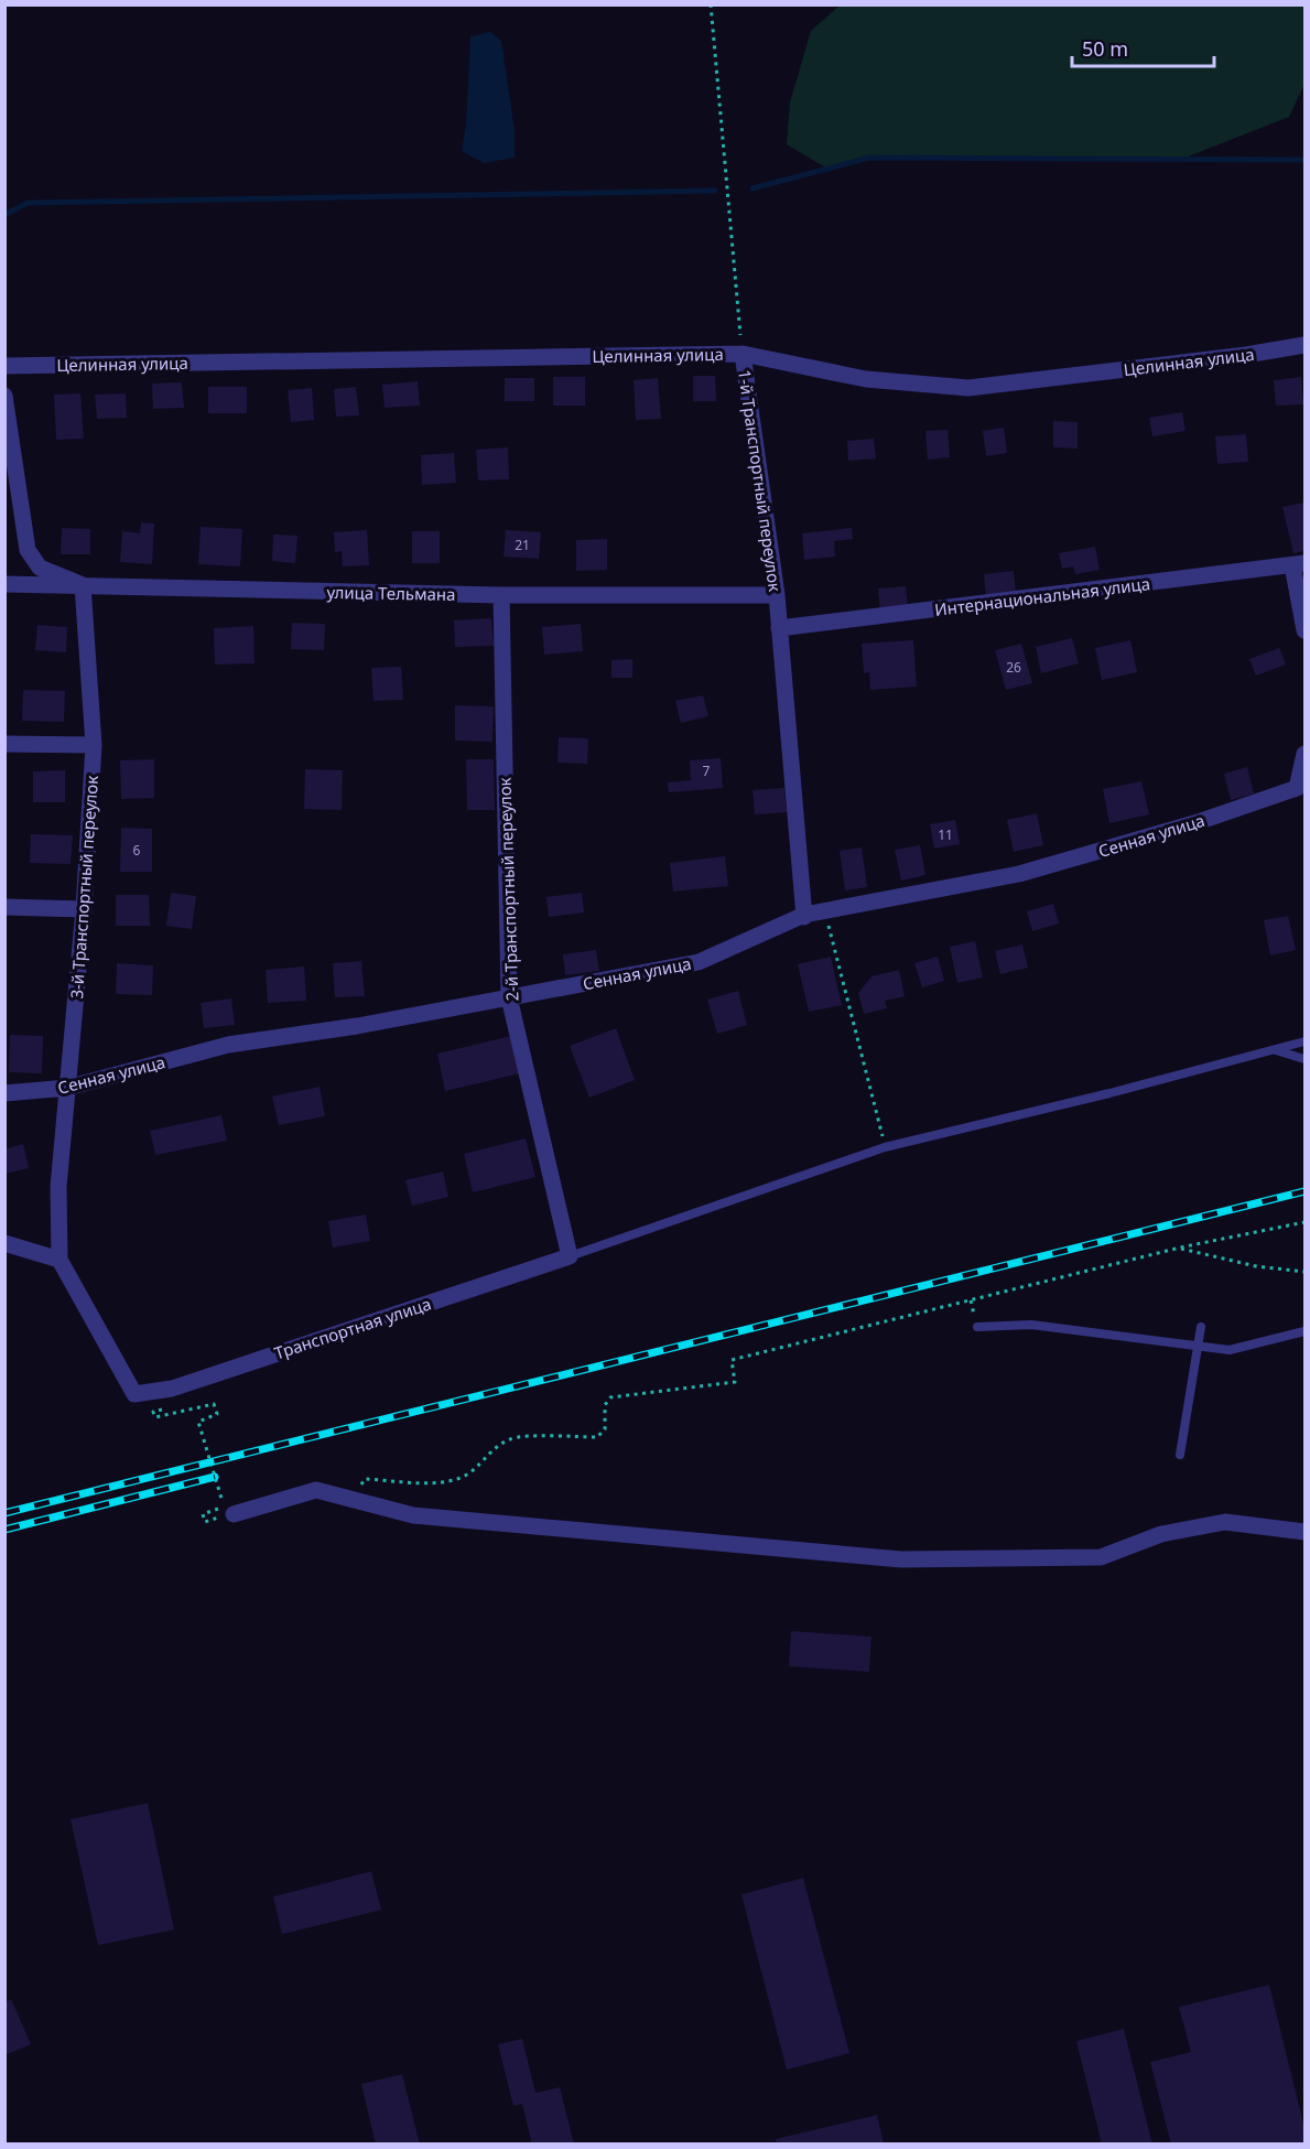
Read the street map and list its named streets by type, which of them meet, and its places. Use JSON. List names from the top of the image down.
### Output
{
  "streets": {
    "street": [
      "Целинная улица",
      "1-й Транспортный переулок",
      "улица Тельмана",
      "Интернациональная улица",
      "Сенная улица",
      "3-й Транспортный переулок",
      "2-й Транспортный переулок",
      "Транспортная улица"
    ]
  },
  "crossings": [
    ["Целинная улица", "1-й Транспортный переулок"],
    ["1-й Транспортный переулок", "улица Тельмана"],
    ["1-й Транспортный переулок", "Интернациональная улица"],
    ["1-й Транспортный переулок", "Сенная улица"],
    ["улица Тельмана", "3-й Транспортный переулок"],
    ["улица Тельмана", "2-й Транспортный переулок"],
    ["Сенная улица", "3-й Транспортный переулок"],
    ["Сенная улица", "2-й Транспортный переулок"],
    ["3-й Транспортный переулок", "Транспортная улица"],
    ["2-й Транспортный переулок", "Транспортная улица"]
  ],
  "house_numbers": [
    "21",
    "26",
    "7",
    "11",
    "6"
  ],
  "scale_bar": "50 m"
}
